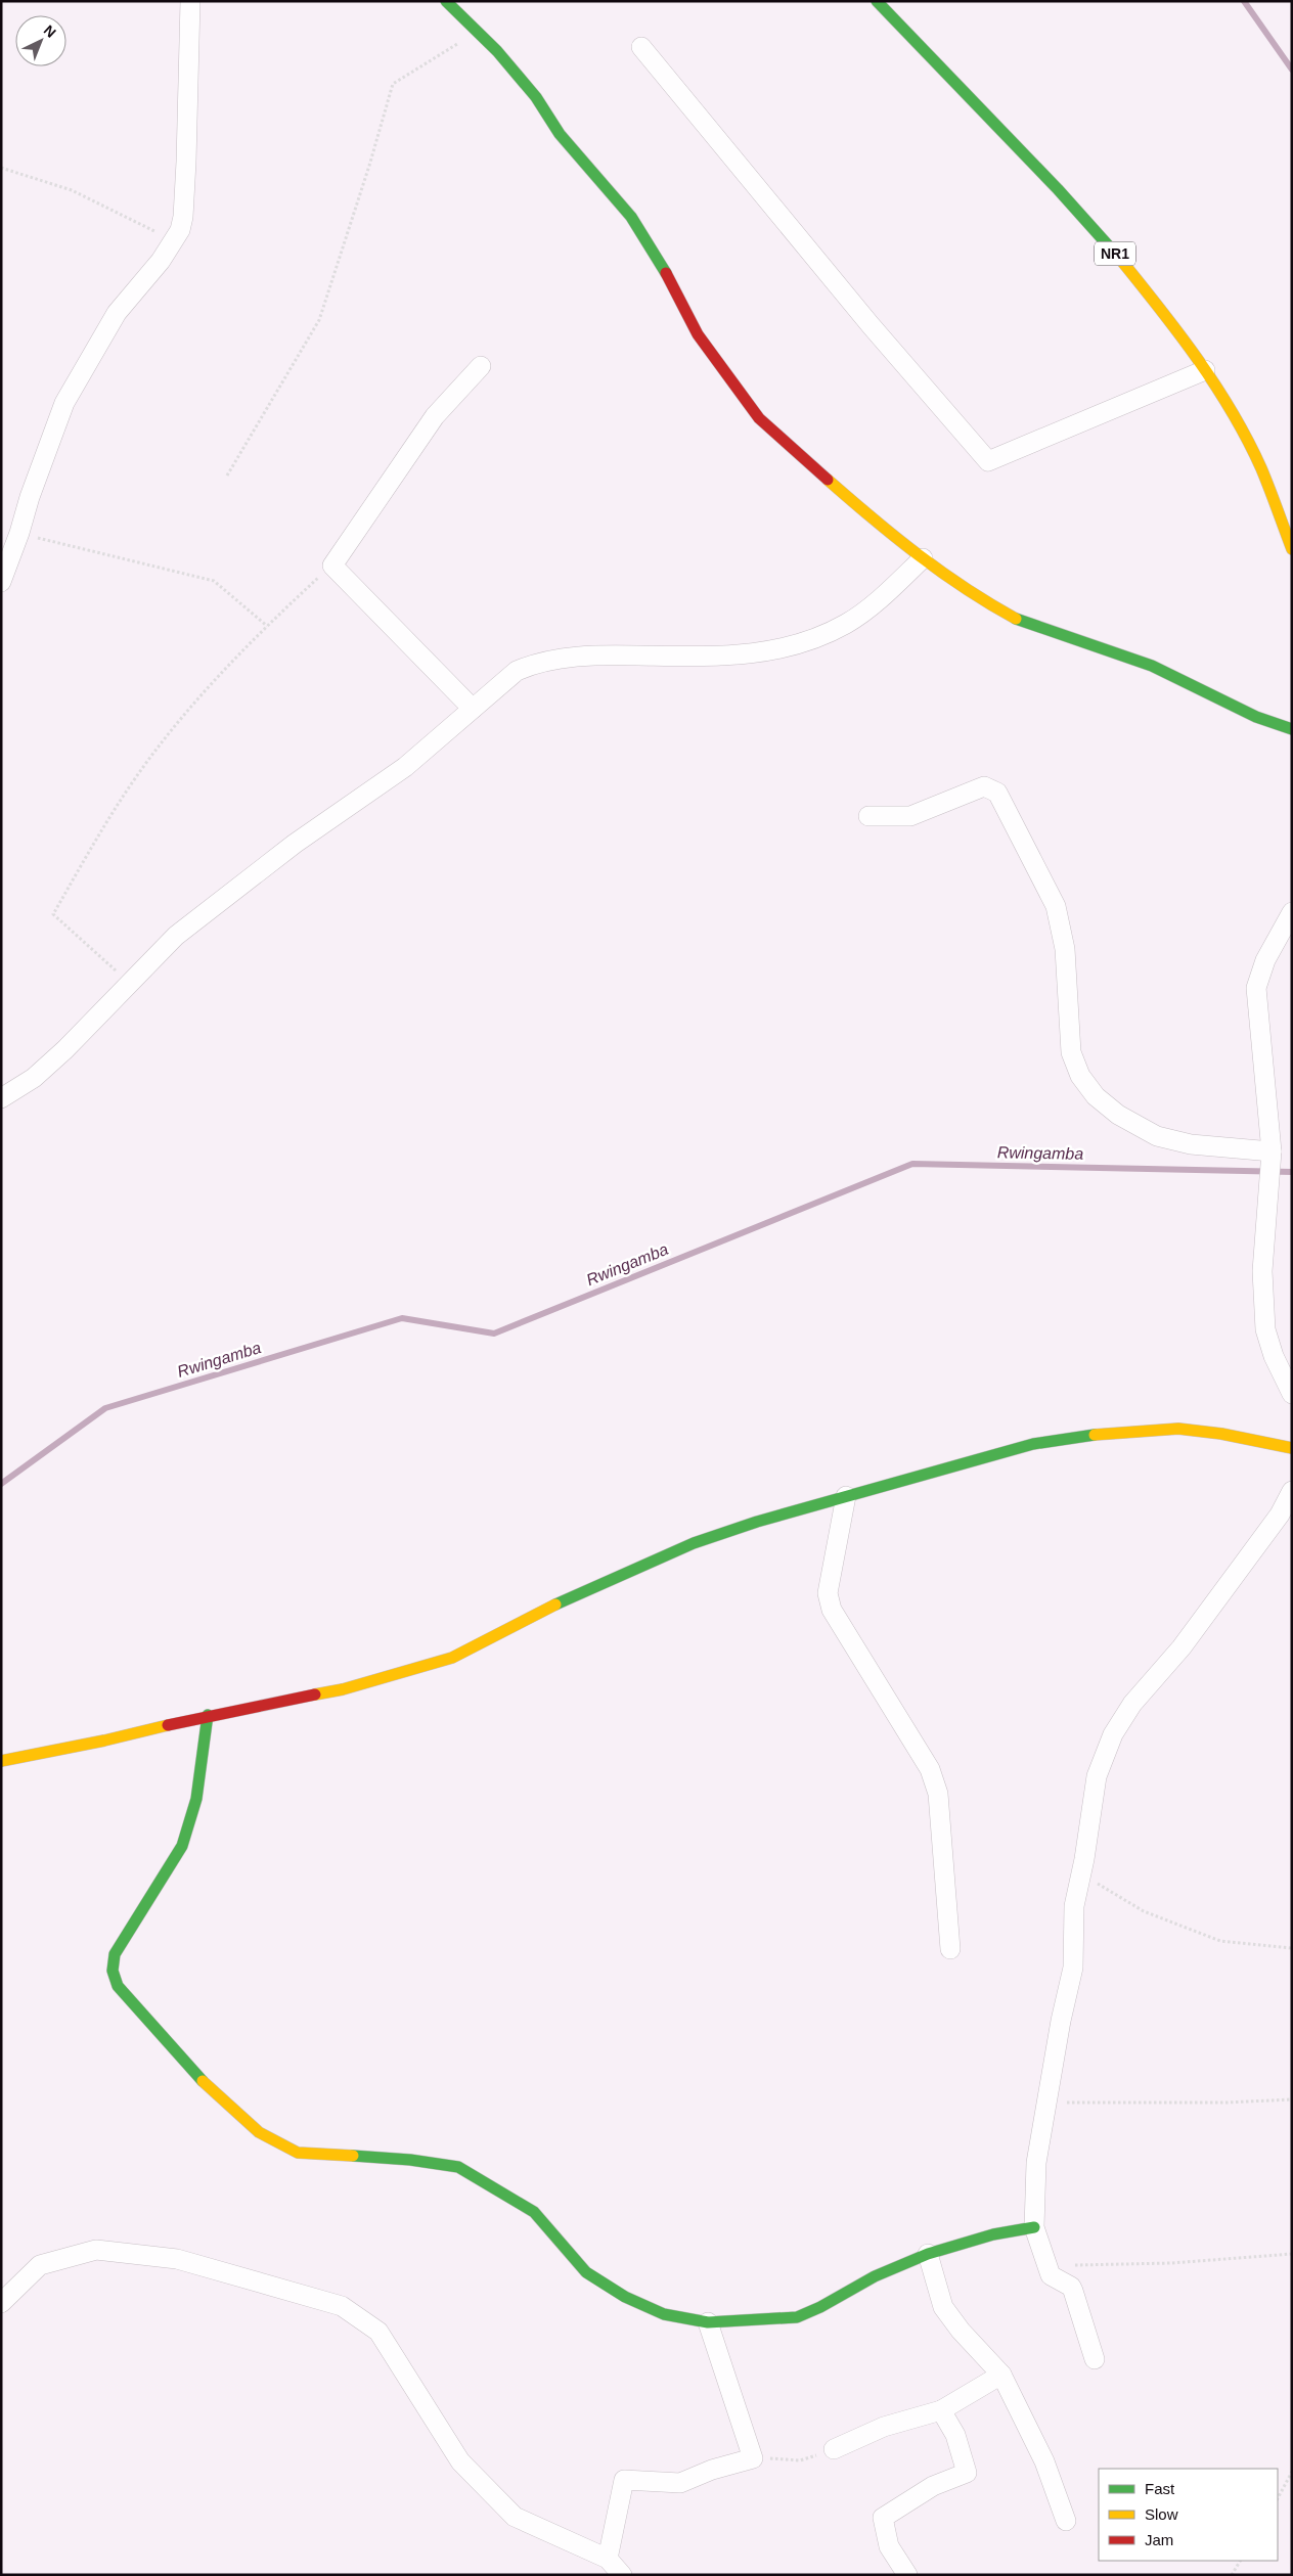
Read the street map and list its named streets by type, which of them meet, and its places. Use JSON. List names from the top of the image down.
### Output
{
  "streets": {
    "main road": ["NR1"]
  },
  "water": ["Rwingamba"],
  "legend": ["Fast", "Slow", "Jam"],
  "north": "top right"
}
